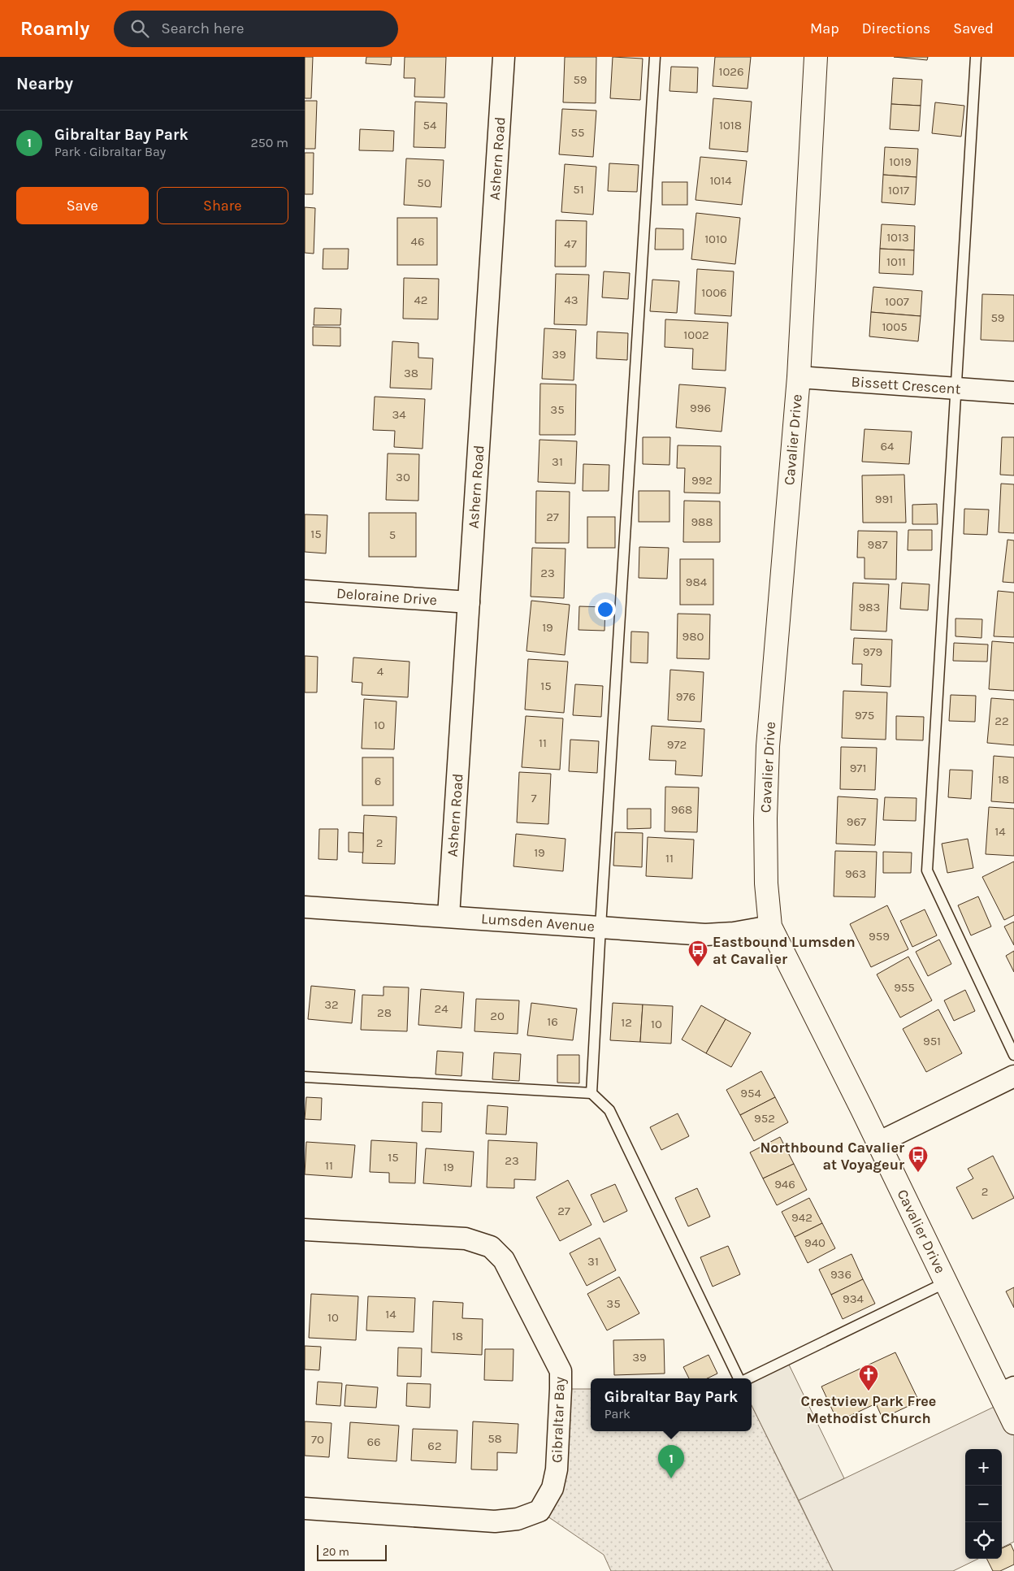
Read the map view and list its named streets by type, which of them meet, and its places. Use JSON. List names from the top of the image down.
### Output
{
  "streets": {
    "street": [
      "Ashern Road",
      "Bissett Crescent",
      "Cavalier Drive",
      "Deloraine Drive",
      "Lumsden Avenue",
      "Gibraltar Bay"
    ]
  },
  "crossings": [
    ["Ashern Road", "Deloraine Drive"],
    ["Ashern Road", "Lumsden Avenue"],
    ["Bissett Crescent", "Cavalier Drive"],
    ["Cavalier Drive", "Lumsden Avenue"]
  ],
  "places": {
    "bus stop": ["Eastbound Lumsden at Cavalier", "Northbound Cavalier at Voyageur"],
    "church": ["Crestview Park Free Methodist Church"]
  },
  "house_numbers": [
    "1026",
    "59",
    "54",
    "1018",
    "55",
    "1019",
    "1014",
    "50",
    "51",
    "1017",
    "1013",
    "1010",
    "46",
    "47",
    "1011",
    "1006",
    "42",
    "43",
    "1007",
    "59",
    "1005",
    "1002",
    "39",
    "38",
    "996",
    "35",
    "34",
    "64",
    "31",
    "30",
    "992",
    "991",
    "27",
    "988",
    "15",
    "5",
    "987",
    "23",
    "984",
    "983",
    "19",
    "980",
    "979",
    "4",
    "15",
    "976",
    "975",
    "22",
    "10",
    "11",
    "972",
    "971",
    "18",
    "6",
    "7",
    "968",
    "967",
    "14",
    "2",
    "19",
    "11",
    "963",
    "959",
    "955",
    "32",
    "24",
    "28",
    "20",
    "16",
    "12",
    "10",
    "951",
    "954",
    "952",
    "15",
    "23",
    "11",
    "19",
    "946",
    "2",
    "27",
    "942",
    "940",
    "31",
    "936",
    "934",
    "35",
    "14",
    "10",
    "18",
    "39",
    "58",
    "70",
    "66",
    "62"
  ],
  "scale_bar": "20 m",
  "page": {
    "header": "Roamly",
    "search": "Search here",
    "nav": ["Map", "Directions", "Saved"],
    "heading": "Nearby",
    "list": [
      {
        "mark": "1",
        "name": "Gibraltar Bay Park",
        "note": "Park · Gibraltar Bay",
        "value": "250 m"
      }
    ],
    "buttons": ["Save", "Share"],
    "popup": ["Gibraltar Bay Park", "Park"],
    "pins": "1",
    "map_buttons": ["+", "−"],
    "scale": "20 m"
  }
}
